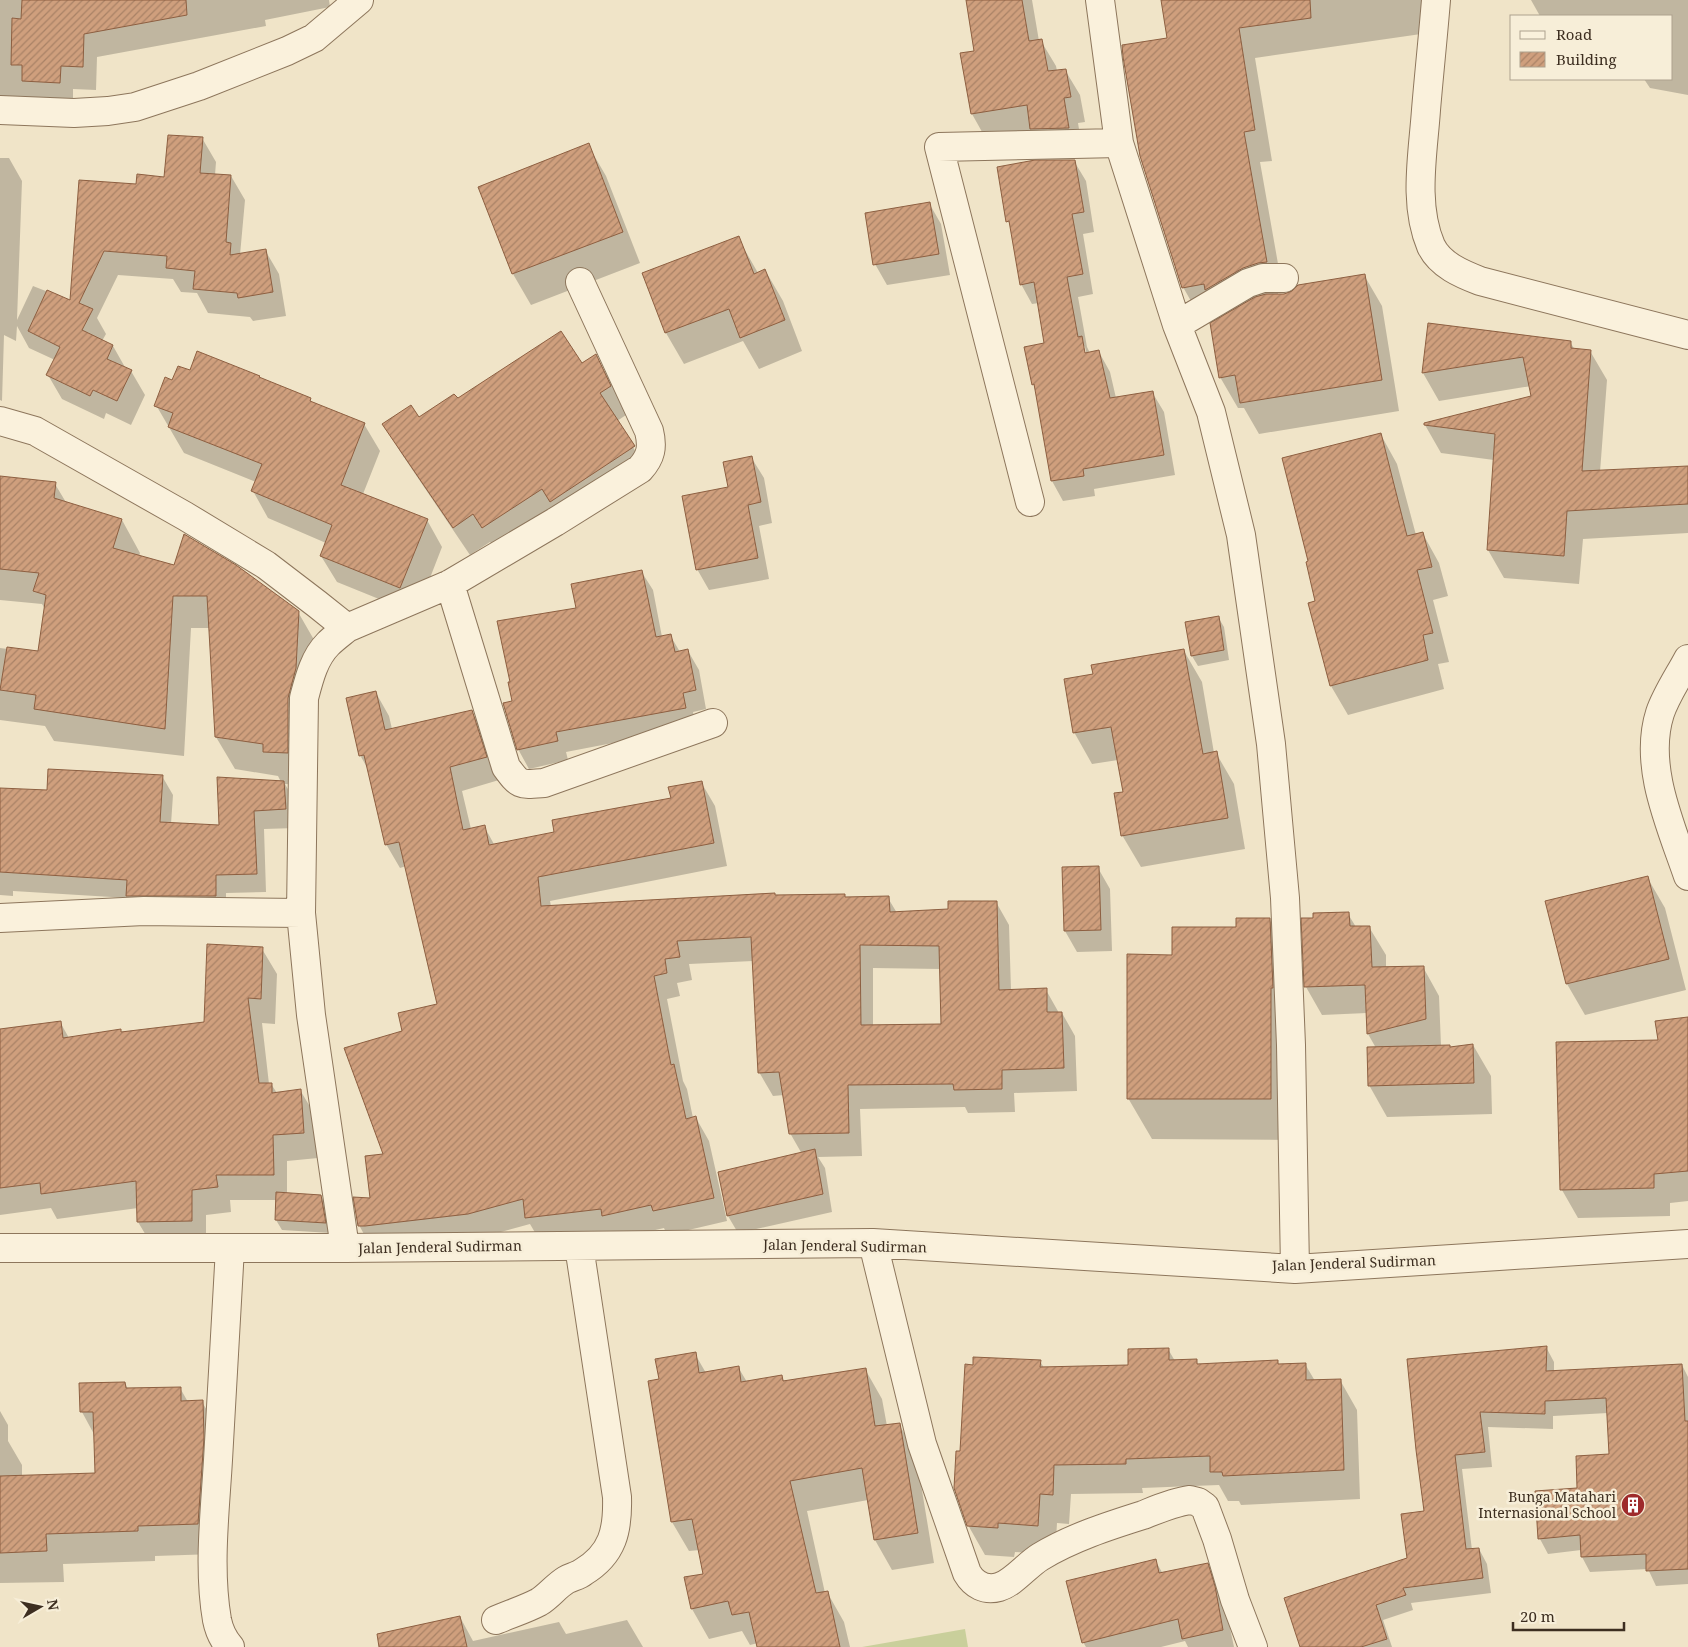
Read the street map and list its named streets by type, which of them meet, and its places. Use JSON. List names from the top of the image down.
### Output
{
  "streets": {
    "street": ["Jalan Jenderal Sudirman"]
  },
  "places": {
    "building": ["Bunga Matahari Internasional School"]
  },
  "legend": ["Road", "Building"],
  "scale_bar": "20 m",
  "north": "right"
}
